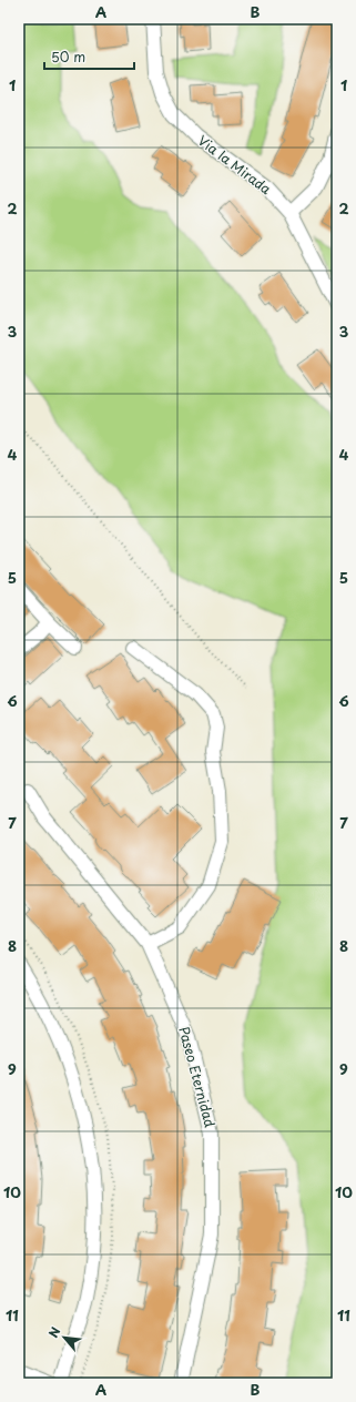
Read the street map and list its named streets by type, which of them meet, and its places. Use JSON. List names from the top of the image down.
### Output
{
  "streets": {
    "street": ["Via la Mirada", "Paseo Eternidad"]
  },
  "scale_bar": "50 m",
  "north": "top left",
  "grid": {
    "columns": ["A", "B"],
    "rows": [
      "1",
      "2",
      "3",
      "4",
      "5",
      "6",
      "7",
      "8",
      "9",
      "10",
      "11"
    ]
  }
}
